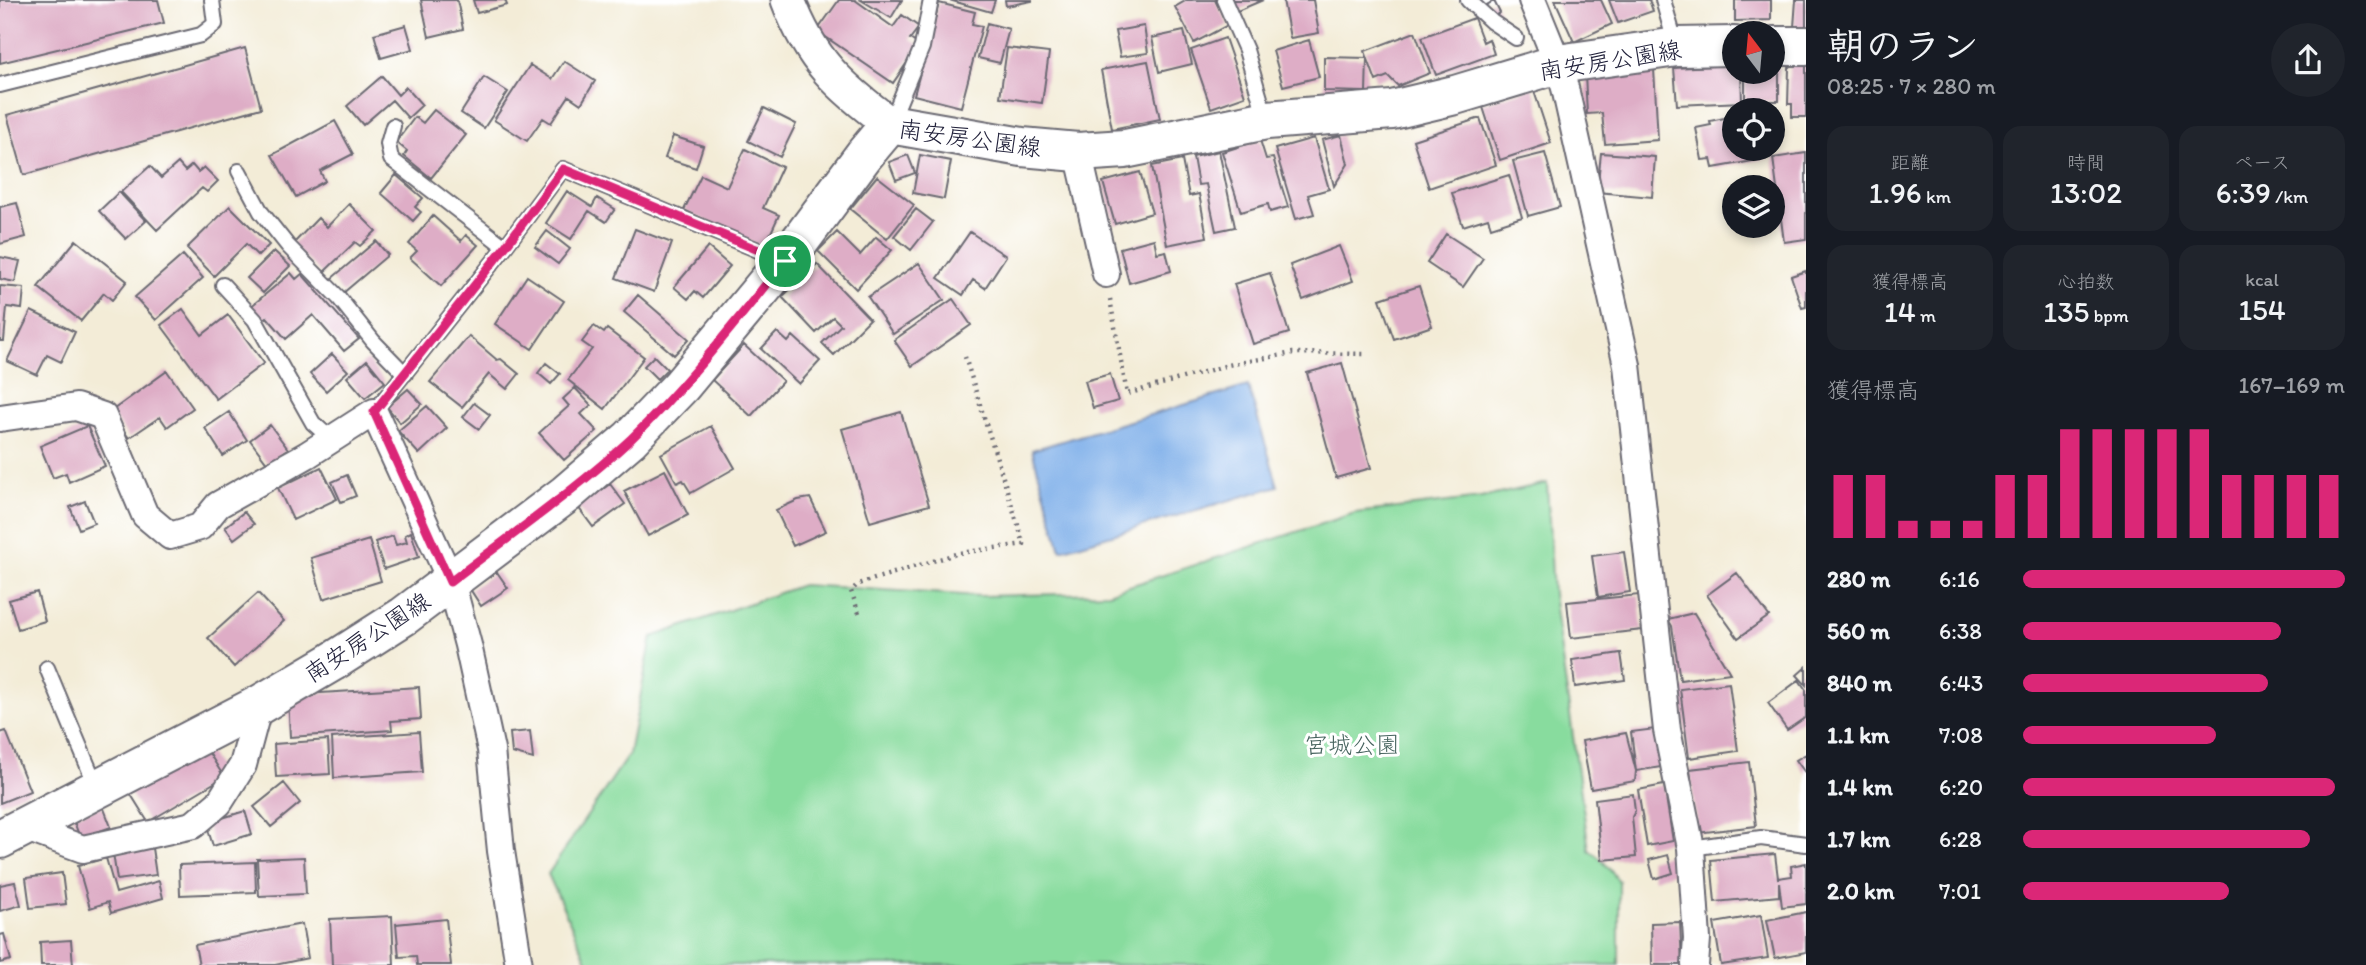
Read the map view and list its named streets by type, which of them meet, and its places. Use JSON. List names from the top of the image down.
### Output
{
  "streets": {
    "main road": ["南安房公園線"]
  },
  "parks": ["宮城公園"],
  "north": "top",
  "page": {
    "heading": ["朝のラン", "08:25 · 7 × 280 m"],
    "stats": [
      ["距離", "1.96 km"],
      ["時間", "13:02"],
      ["ペース", "6:39 /km"],
      ["獲得標高", "14 m"],
      ["心拍数", "135 bpm"],
      ["kcal", "154"]
    ],
    "chart": ["獲得標高", "167–169 m"],
    "list": [
      {
        "name": "280 m",
        "note": "6:16"
      },
      {
        "name": "560 m",
        "note": "6:38"
      },
      {
        "name": "840 m",
        "note": "6:43"
      },
      {
        "name": "1.1 km",
        "note": "7:08"
      },
      {
        "name": "1.4 km",
        "note": "6:20"
      },
      {
        "name": "1.7 km",
        "note": "6:28"
      },
      {
        "name": "2.0 km",
        "note": "7:01"
      }
    ]
  }
}
